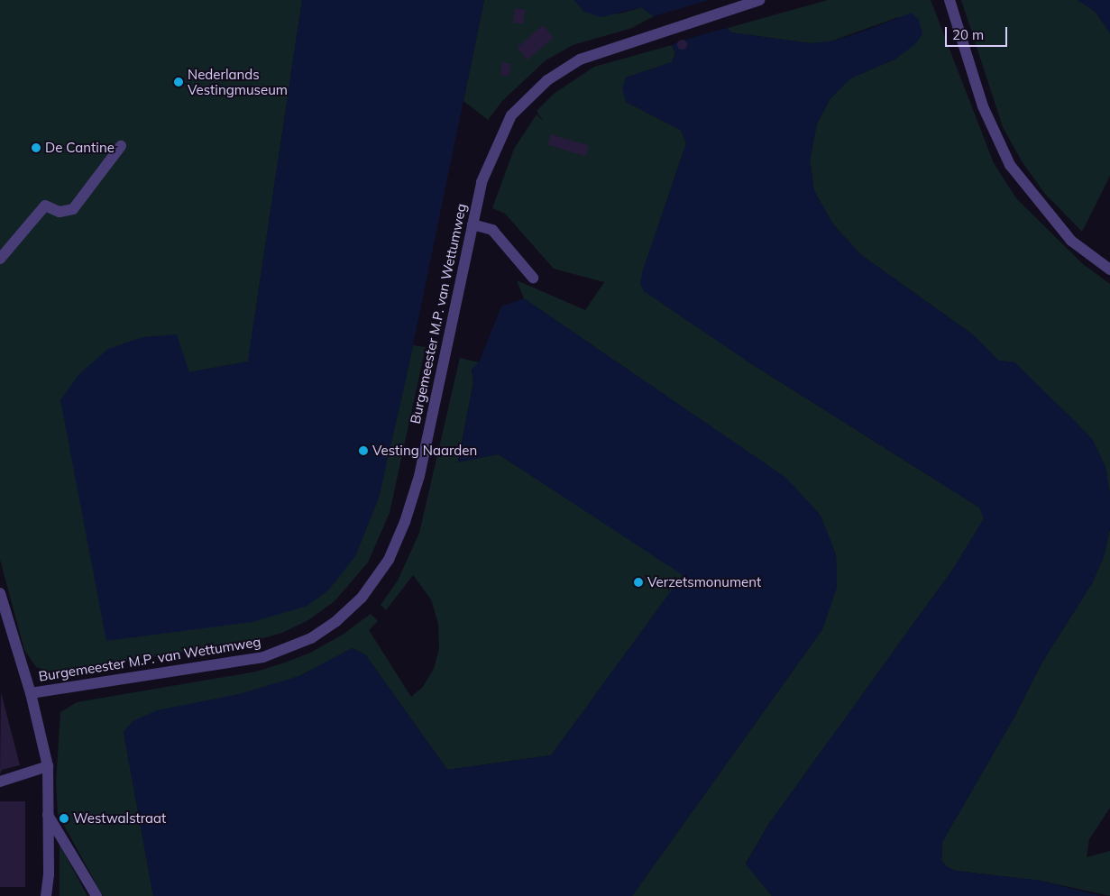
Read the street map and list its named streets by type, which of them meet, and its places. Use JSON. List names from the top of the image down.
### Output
{
  "streets": {
    "street": ["Burgemeester M.P. van Wettumweg"]
  },
  "places": [
    "Nederlands Vestingmuseum",
    "De Cantine",
    "Vesting Naarden",
    "Verzetsmonument",
    "Westwalstraat"
  ],
  "scale_bar": "20 m"
}
